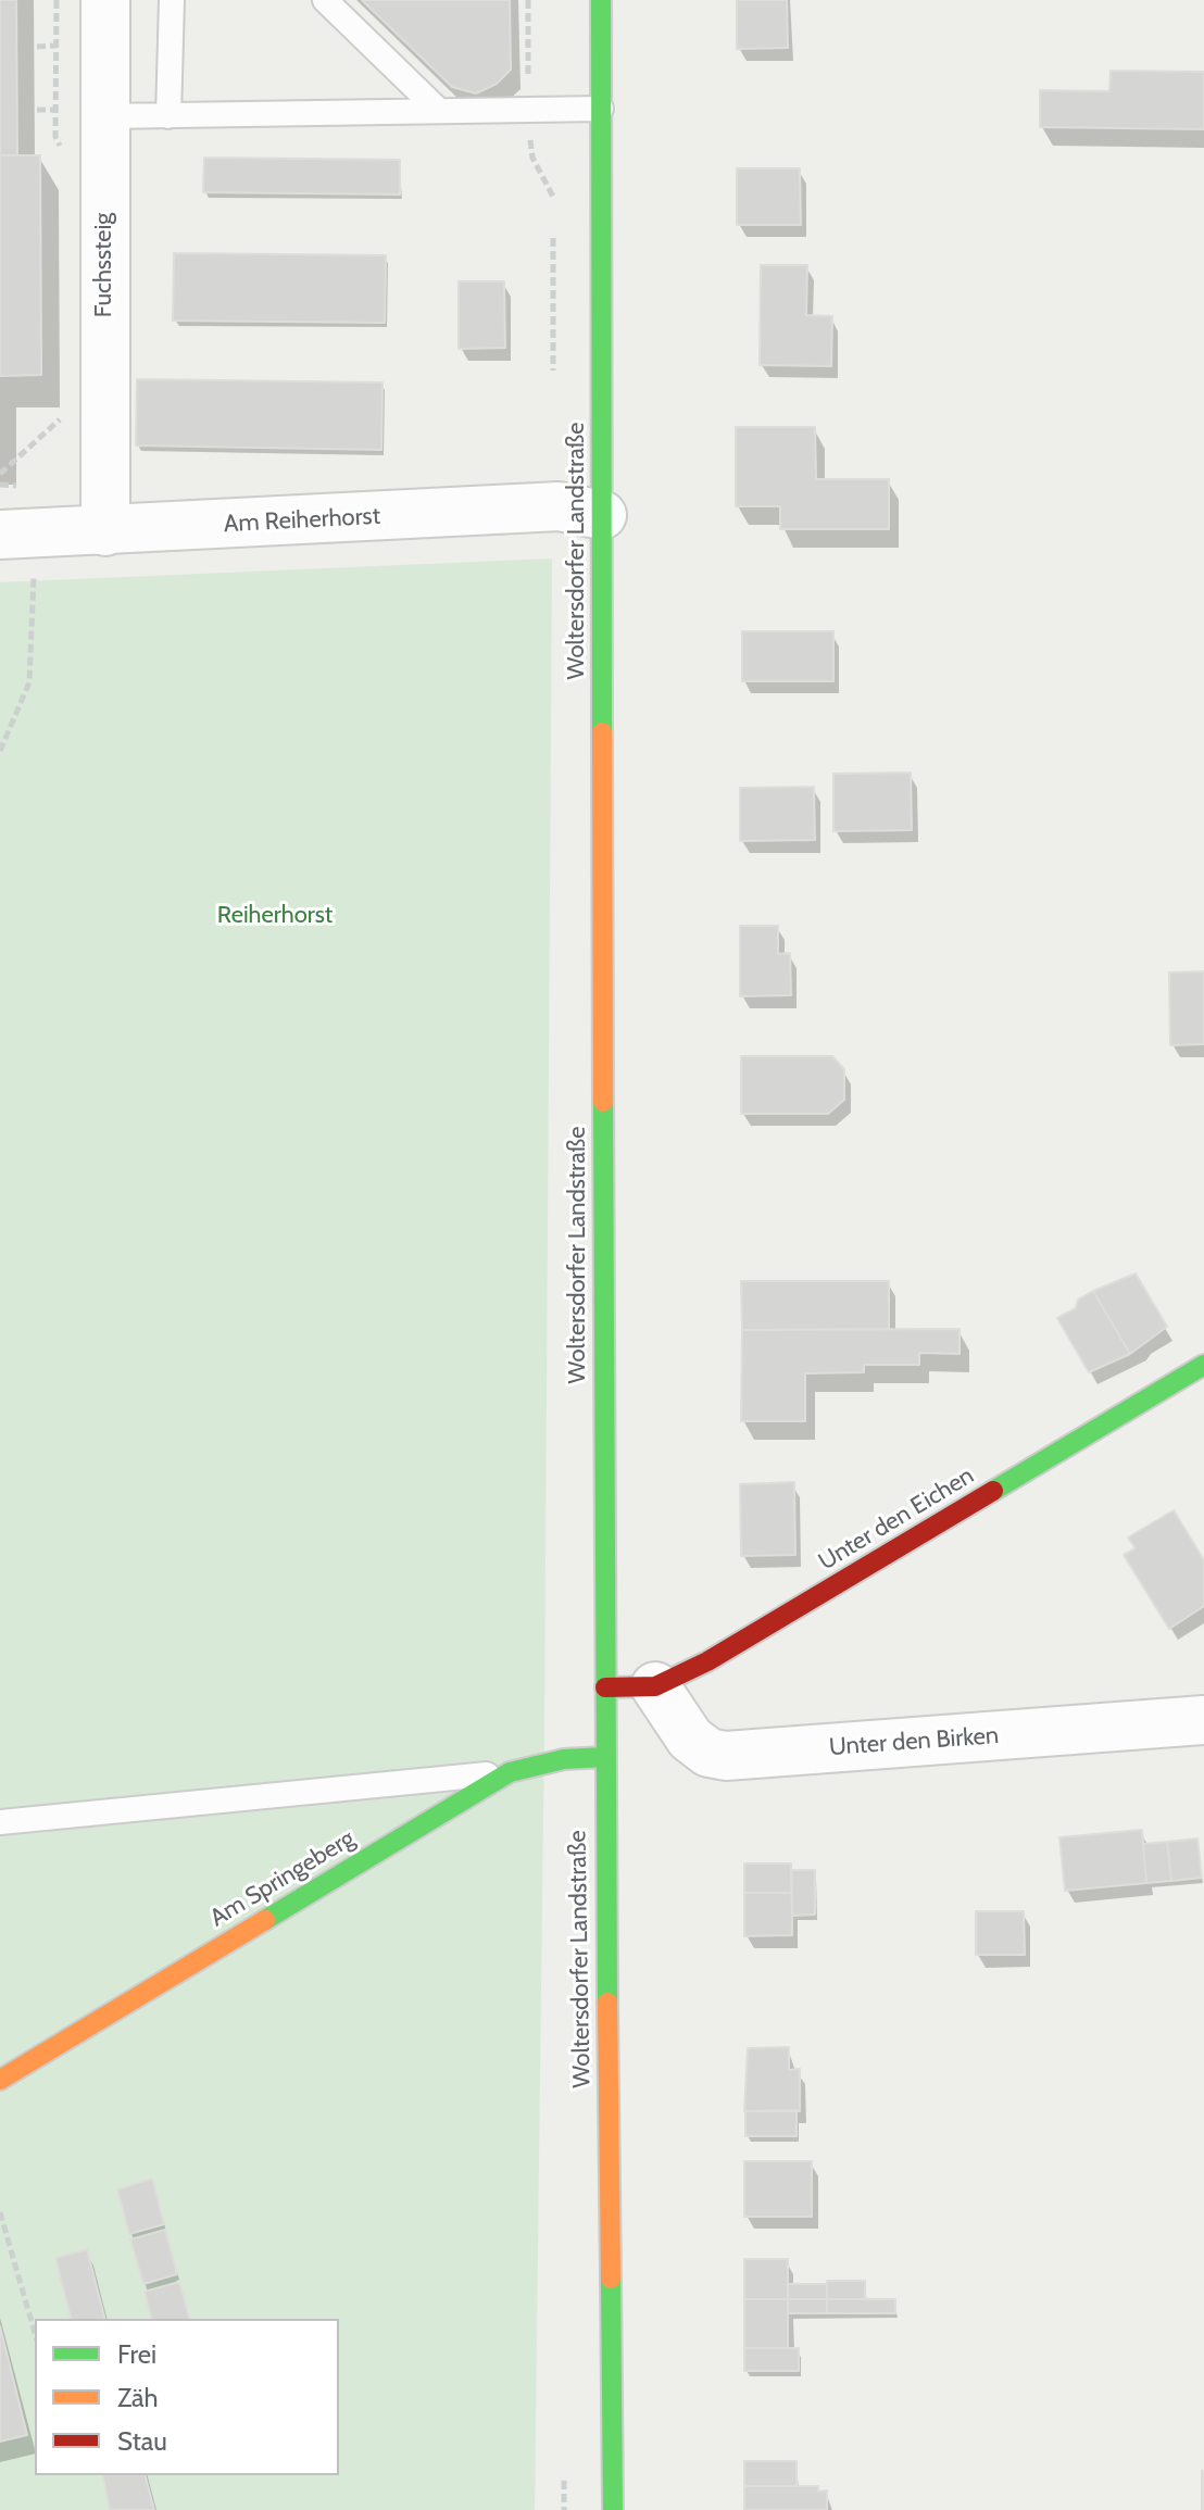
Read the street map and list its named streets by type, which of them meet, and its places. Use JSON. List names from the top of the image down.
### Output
{
  "streets": {
    "main road": ["Woltersdorfer Landstraße", "Unter den Eichen", "Am Springeberg"],
    "street": ["Fuchssteig", "Am Reiherhorst", "Unter den Birken"]
  },
  "crossings": [
    ["Fuchssteig", "Am Reiherhorst"],
    ["Am Reiherhorst", "Woltersdorfer Landstraße"],
    ["Woltersdorfer Landstraße", "Unter den Eichen"],
    ["Woltersdorfer Landstraße", "Am Springeberg"],
    ["Unter den Eichen", "Unter den Birken"]
  ],
  "parks": ["Reiherhorst"],
  "legend": ["Frei", "Zäh", "Stau"]
}
